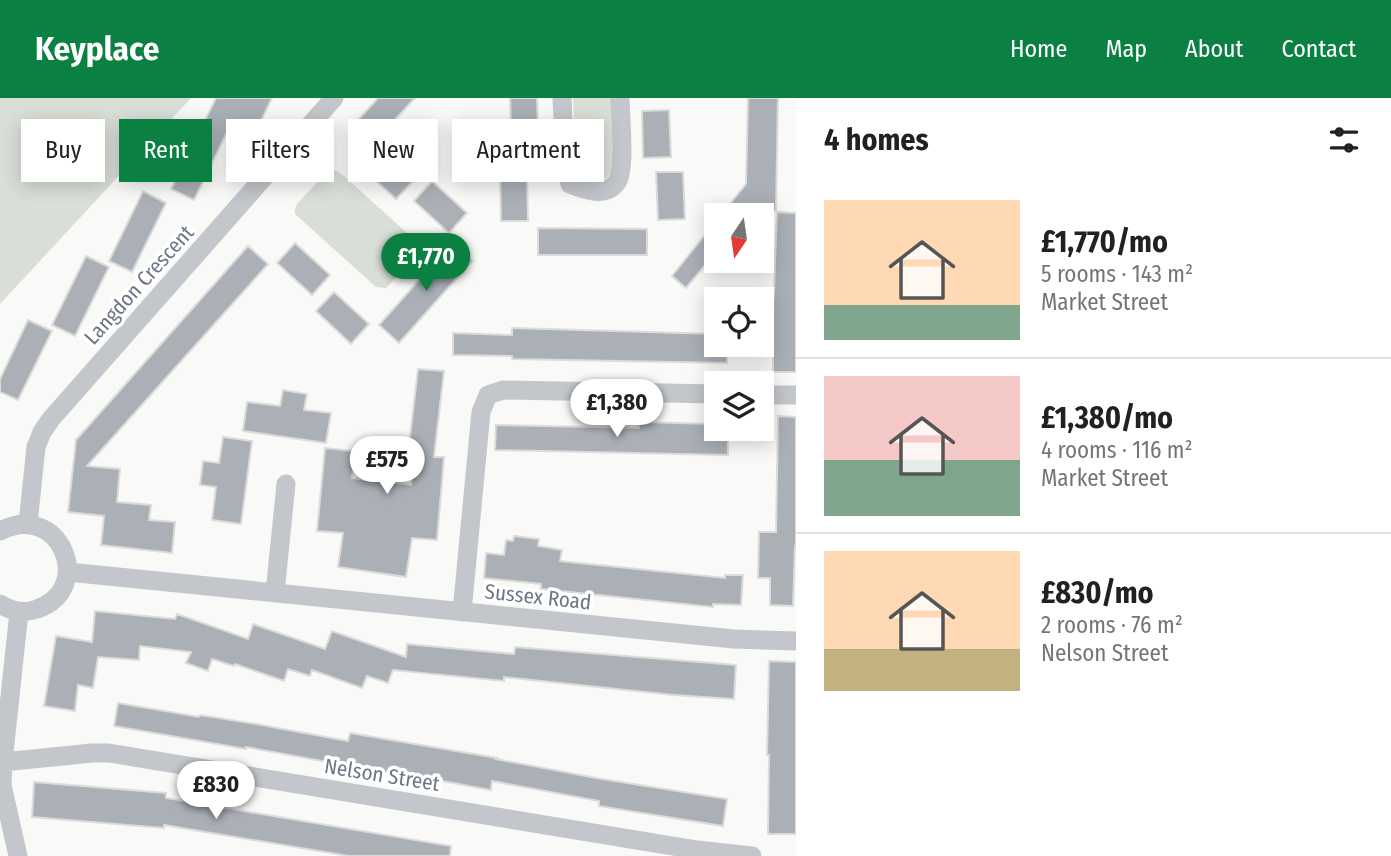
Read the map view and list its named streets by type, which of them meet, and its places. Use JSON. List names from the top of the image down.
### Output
{
  "streets": {
    "street": ["Langdon Crescent", "Sussex Road", "Nelson Street"]
  },
  "north": "bottom",
  "page": {
    "header": "Keyplace",
    "nav": [
      "Home",
      "Map",
      "About",
      "Contact"
    ],
    "heading": "4 homes",
    "chip": [
      "Buy",
      "Rent",
      "Filters",
      "New",
      "Apartment"
    ],
    "list": [
      {
        "name": "£1,770/mo",
        "note": "5 rooms · 143 m² · Market Street"
      },
      {
        "name": "£1,380/mo",
        "note": "4 rooms · 116 m² · Market Street"
      },
      {
        "name": "£830/mo",
        "note": "2 rooms · 76 m² · Nelson Street"
      }
    ],
    "price": [
      "£1,770",
      "£1,380",
      "£575",
      "£830"
    ]
  }
}
